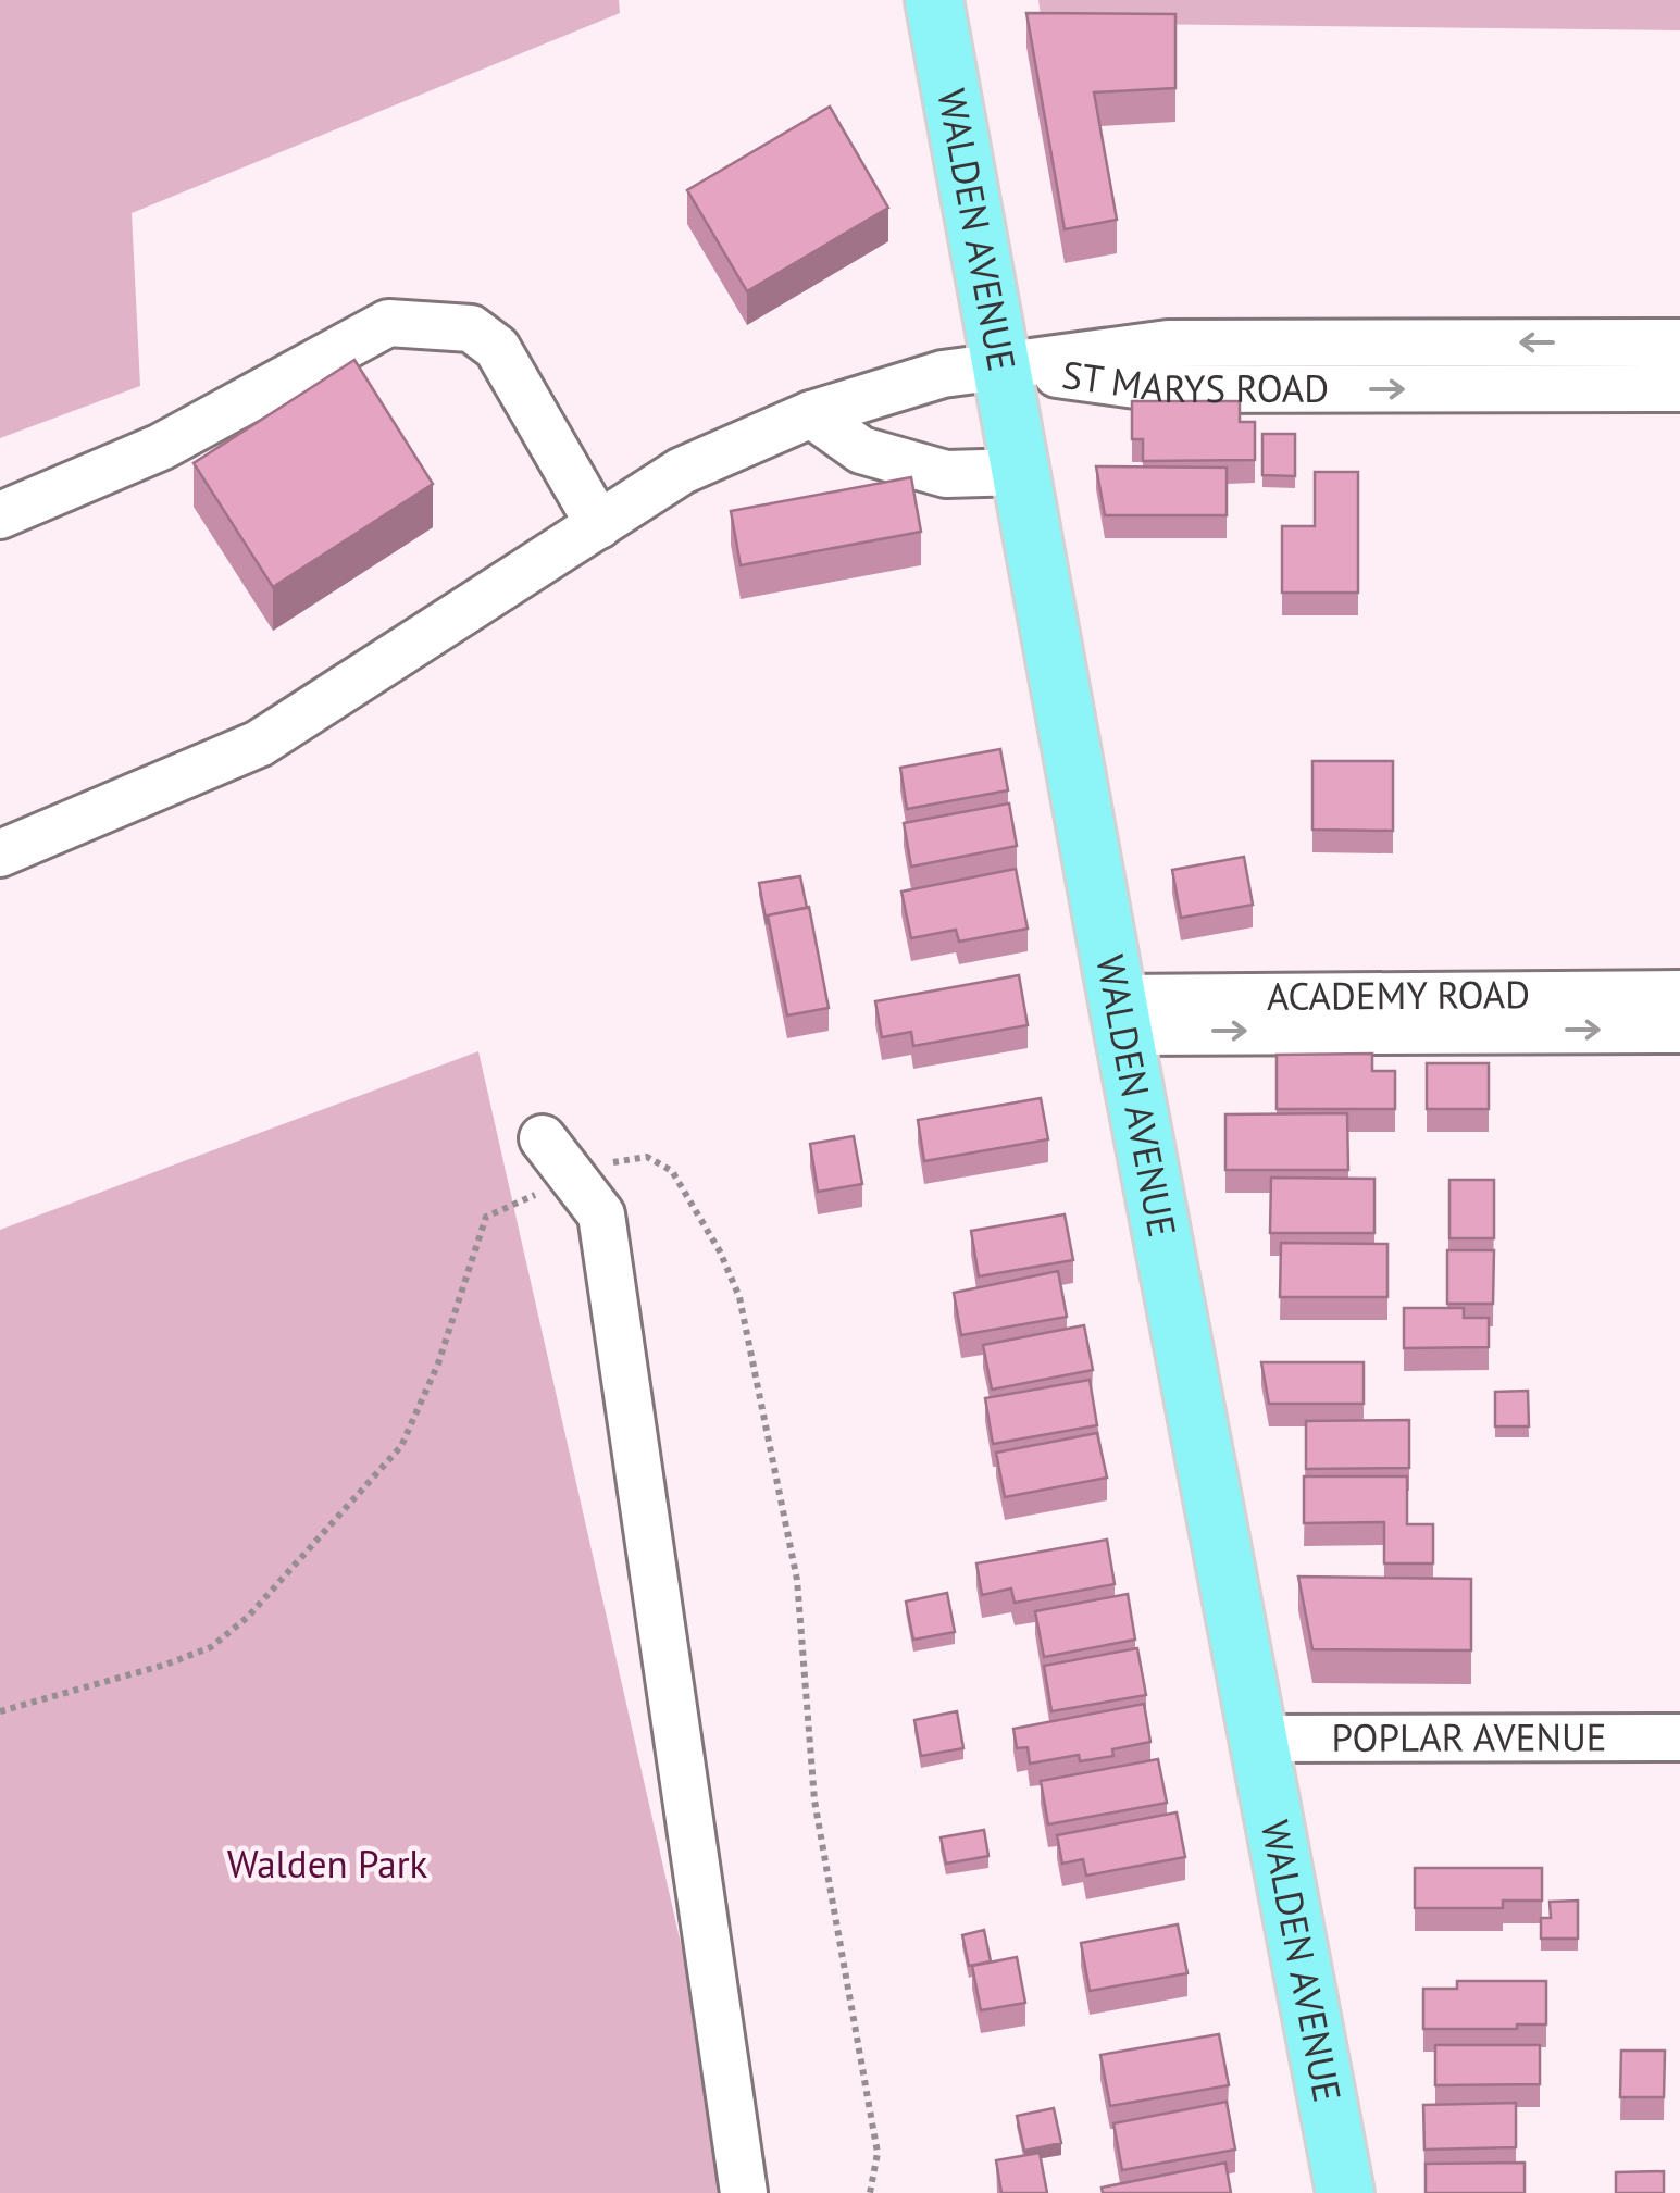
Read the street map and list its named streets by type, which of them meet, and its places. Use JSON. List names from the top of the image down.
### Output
{
  "streets": {
    "main road": ["WALDEN AVENUE"],
    "street": ["ST MARYS ROAD", "ACADEMY ROAD", "POPLAR AVENUE"]
  },
  "crossings": [
    ["WALDEN AVENUE", "ST MARYS ROAD"],
    ["WALDEN AVENUE", "ACADEMY ROAD"],
    ["WALDEN AVENUE", "POPLAR AVENUE"]
  ],
  "parks": ["Walden Park"]
}
